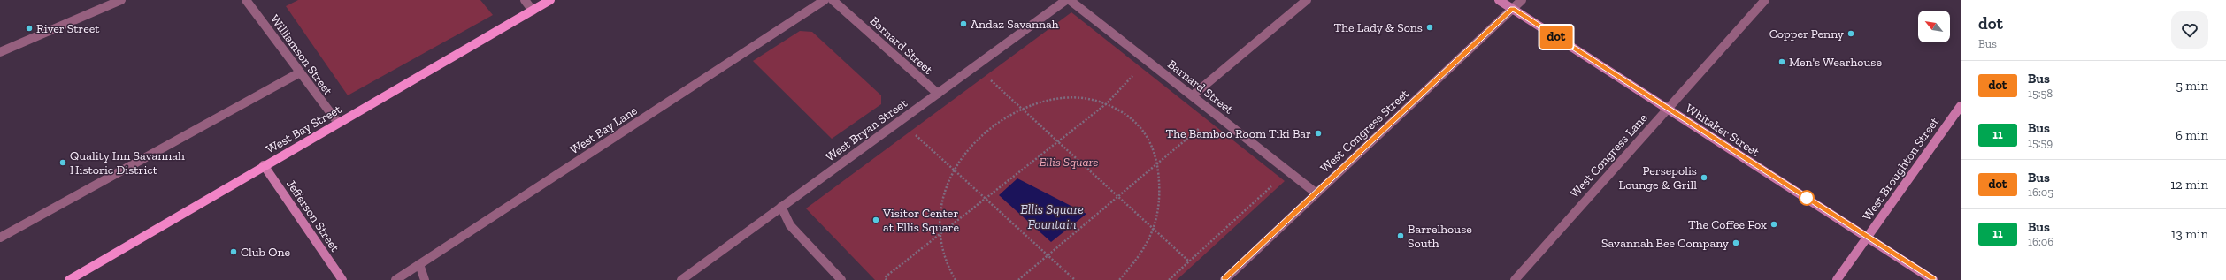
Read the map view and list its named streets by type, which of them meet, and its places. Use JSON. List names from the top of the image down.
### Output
{
  "streets": {
    "main road": [
      "West Bay Street",
      "Whitaker Street",
      "West Broughton Street",
      "Jefferson Street"
    ],
    "street": [
      "Barnard Street",
      "Williamson Street",
      "West Bay Lane",
      "West Bryan Street",
      "West Congress Street",
      "West Congress Lane"
    ]
  },
  "crossings": [
    ["Barnard Street", "West Bryan Street"],
    ["Barnard Street", "West Congress Street"],
    ["Williamson Street", "West Bay Street"],
    ["West Bay Street", "Jefferson Street"],
    ["Whitaker Street", "West Congress Street"],
    ["Whitaker Street", "West Congress Lane"],
    ["Whitaker Street", "West Broughton Street"]
  ],
  "water": ["Ellis Square Fountain"],
  "parks": ["Ellis Square"],
  "places": [
    "Andaz Savannah",
    "The Lady & Sons",
    "River Street",
    "Copper Penny",
    "Men's Wearhouse",
    "The Bamboo Room Tiki Bar",
    "Quality Inn Savannah Historic District",
    "Persepolis Lounge & Grill",
    "Visitor Center at Ellis Square",
    "The Coffee Fox",
    "Barrelhouse South",
    "Savannah Bee Company",
    "Club One"
  ],
  "lines": ["bus line dot"],
  "north": "top left",
  "page": {
    "on_map": "dot",
    "heading": ["dot", "Bus"],
    "list": [
      {
        "mark": "dot",
        "name": "Bus",
        "note": "15:58",
        "value": "5 min"
      },
      {
        "mark": "11",
        "name": "Bus",
        "note": "15:59",
        "value": "6 min"
      },
      {
        "mark": "dot",
        "name": "Bus",
        "note": "16:05",
        "value": "12 min"
      },
      {
        "mark": "11",
        "name": "Bus",
        "note": "16:06",
        "value": "13 min"
      }
    ]
  }
}
